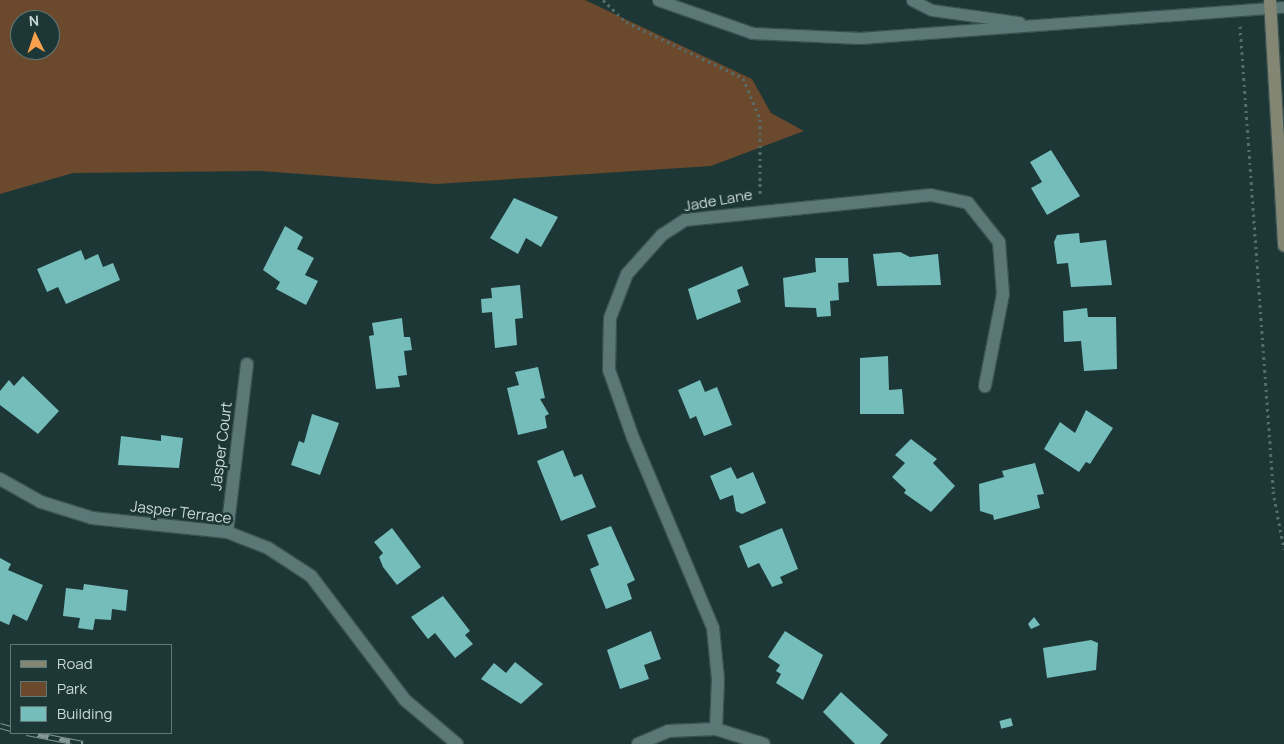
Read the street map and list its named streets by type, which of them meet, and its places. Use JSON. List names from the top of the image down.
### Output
{
  "streets": {
    "street": ["Jade Lane", "Jasper Court", "Jasper Terrace"]
  },
  "crossings": [
    ["Jasper Court", "Jasper Terrace"]
  ],
  "legend": ["Road", "Park", "Building"],
  "north": "top"
}
